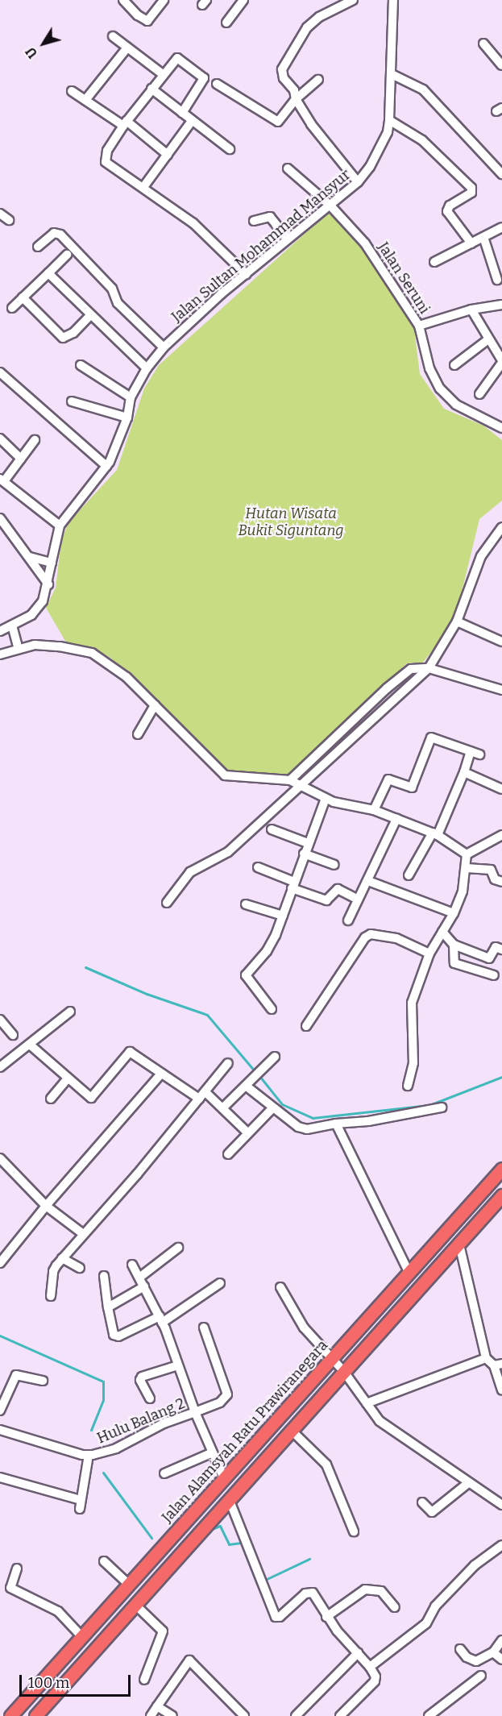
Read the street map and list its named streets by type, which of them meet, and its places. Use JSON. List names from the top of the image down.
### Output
{
  "streets": {
    "highway": ["Jalan Alamsyah Ratu Prawiranegara"],
    "street": ["Jalan Sultan Mohammad Mansyur", "Jalan Seruni", "Hulu Balang 2"]
  },
  "crossings": [
    ["Jalan Sultan Mohammad Mansyur", "Jalan Seruni"],
    ["Hulu Balang 2", "Jalan Alamsyah Ratu Prawiranegara"]
  ],
  "parks": ["Hutan Wisata Bukit Siguntang"],
  "scale_bar": "100 m",
  "north": "bottom left"
}
